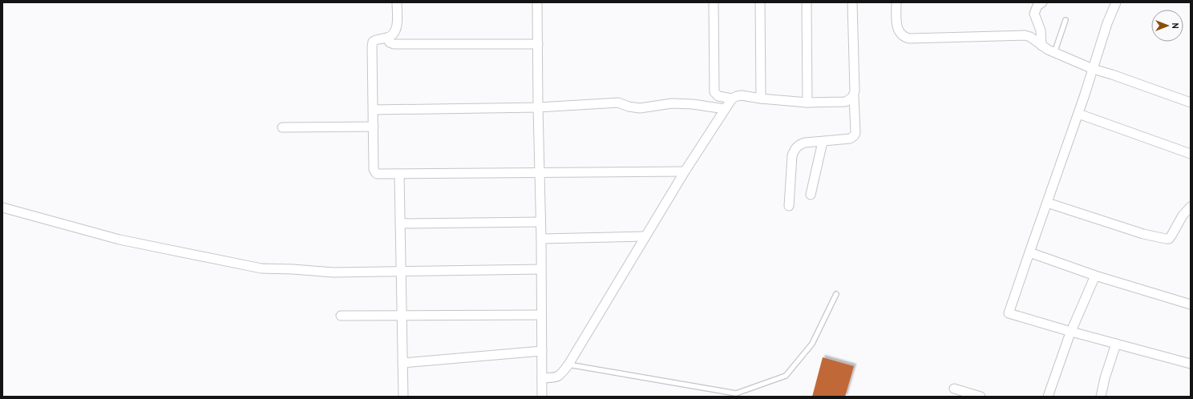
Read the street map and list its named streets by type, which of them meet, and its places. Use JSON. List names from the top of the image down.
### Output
{
  "north": "right"
}
